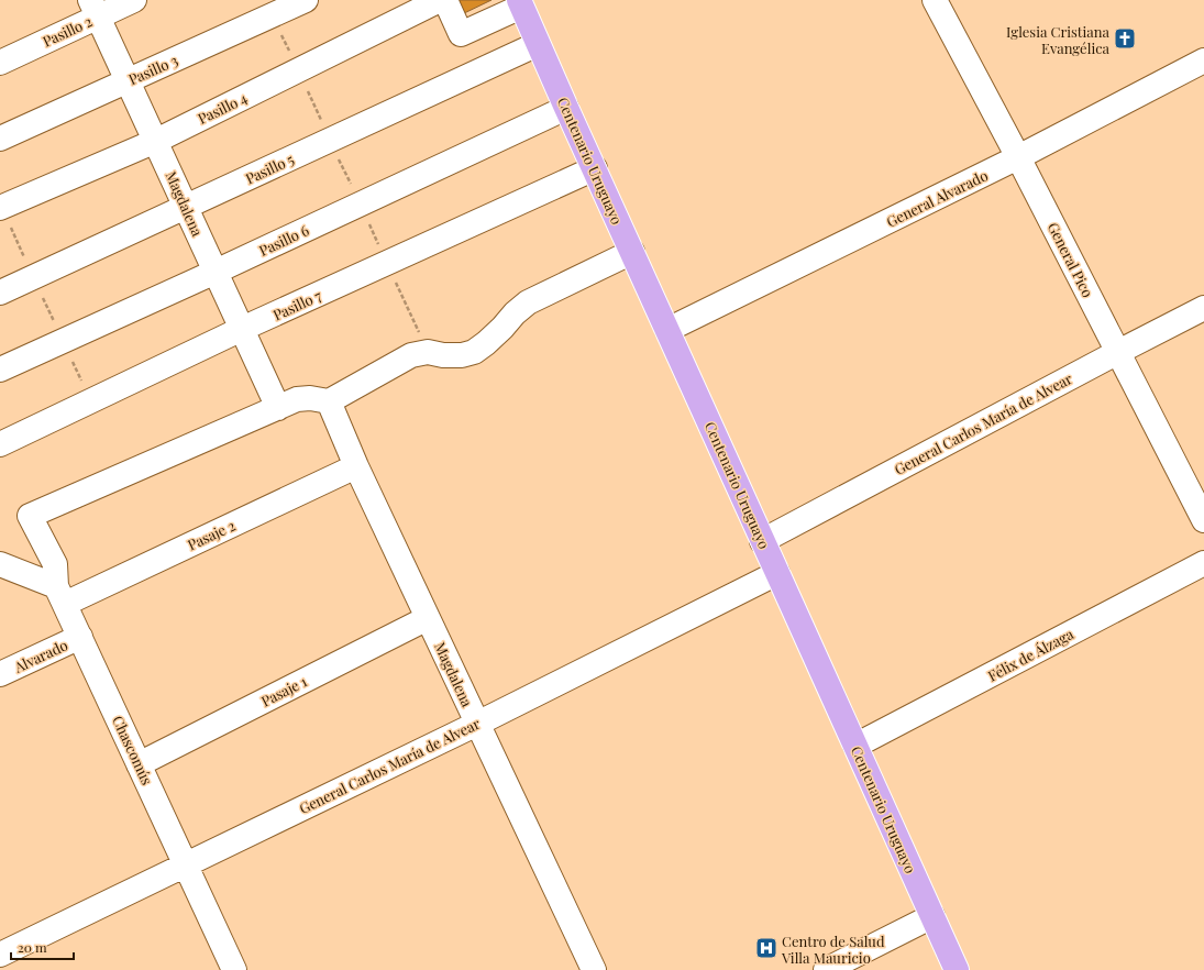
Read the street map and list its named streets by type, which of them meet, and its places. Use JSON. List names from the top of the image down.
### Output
{
  "streets": {
    "main road": ["Centenario Uruguayo"],
    "street": [
      "Pasillo 2",
      "Pasillo 3",
      "Pasillo 4",
      "Pasillo 5",
      "General Alvarado",
      "Magdalena",
      "Pasillo 6",
      "General Pico",
      "Pasillo 7",
      "General Carlos María de Alvear",
      "Pasaje 2",
      "Félix de Álzaga",
      "Alvarado",
      "Pasaje 1",
      "Chascomús"
    ]
  },
  "crossings": [
    ["Pasillo 2", "Magdalena"],
    ["Pasillo 3", "Magdalena"],
    ["Pasillo 4", "Magdalena"],
    ["Centenario Uruguayo", "Pasillo 5"],
    ["Centenario Uruguayo", "General Alvarado"],
    ["Centenario Uruguayo", "Pasillo 6"],
    ["Centenario Uruguayo", "Pasillo 7"],
    ["Centenario Uruguayo", "General Carlos María de Alvear"],
    ["Centenario Uruguayo", "Félix de Álzaga"],
    ["Pasillo 5", "Magdalena"],
    ["General Alvarado", "General Pico"],
    ["Magdalena", "Pasillo 6"],
    ["Magdalena", "Pasillo 7"],
    ["Magdalena", "General Carlos María de Alvear"],
    ["Magdalena", "Pasaje 2"],
    ["Magdalena", "Pasaje 1"],
    ["General Pico", "General Carlos María de Alvear"],
    ["General Carlos María de Alvear", "Chascomús"],
    ["Pasaje 2", "Chascomús"],
    ["Alvarado", "Chascomús"],
    ["Pasaje 1", "Chascomús"]
  ],
  "places": {
    "church": ["Iglesia Cristiana Evangélica"],
    "hospital": ["Centro de Salud Villa Mauricio"]
  },
  "scale_bar": "20 m"
}
